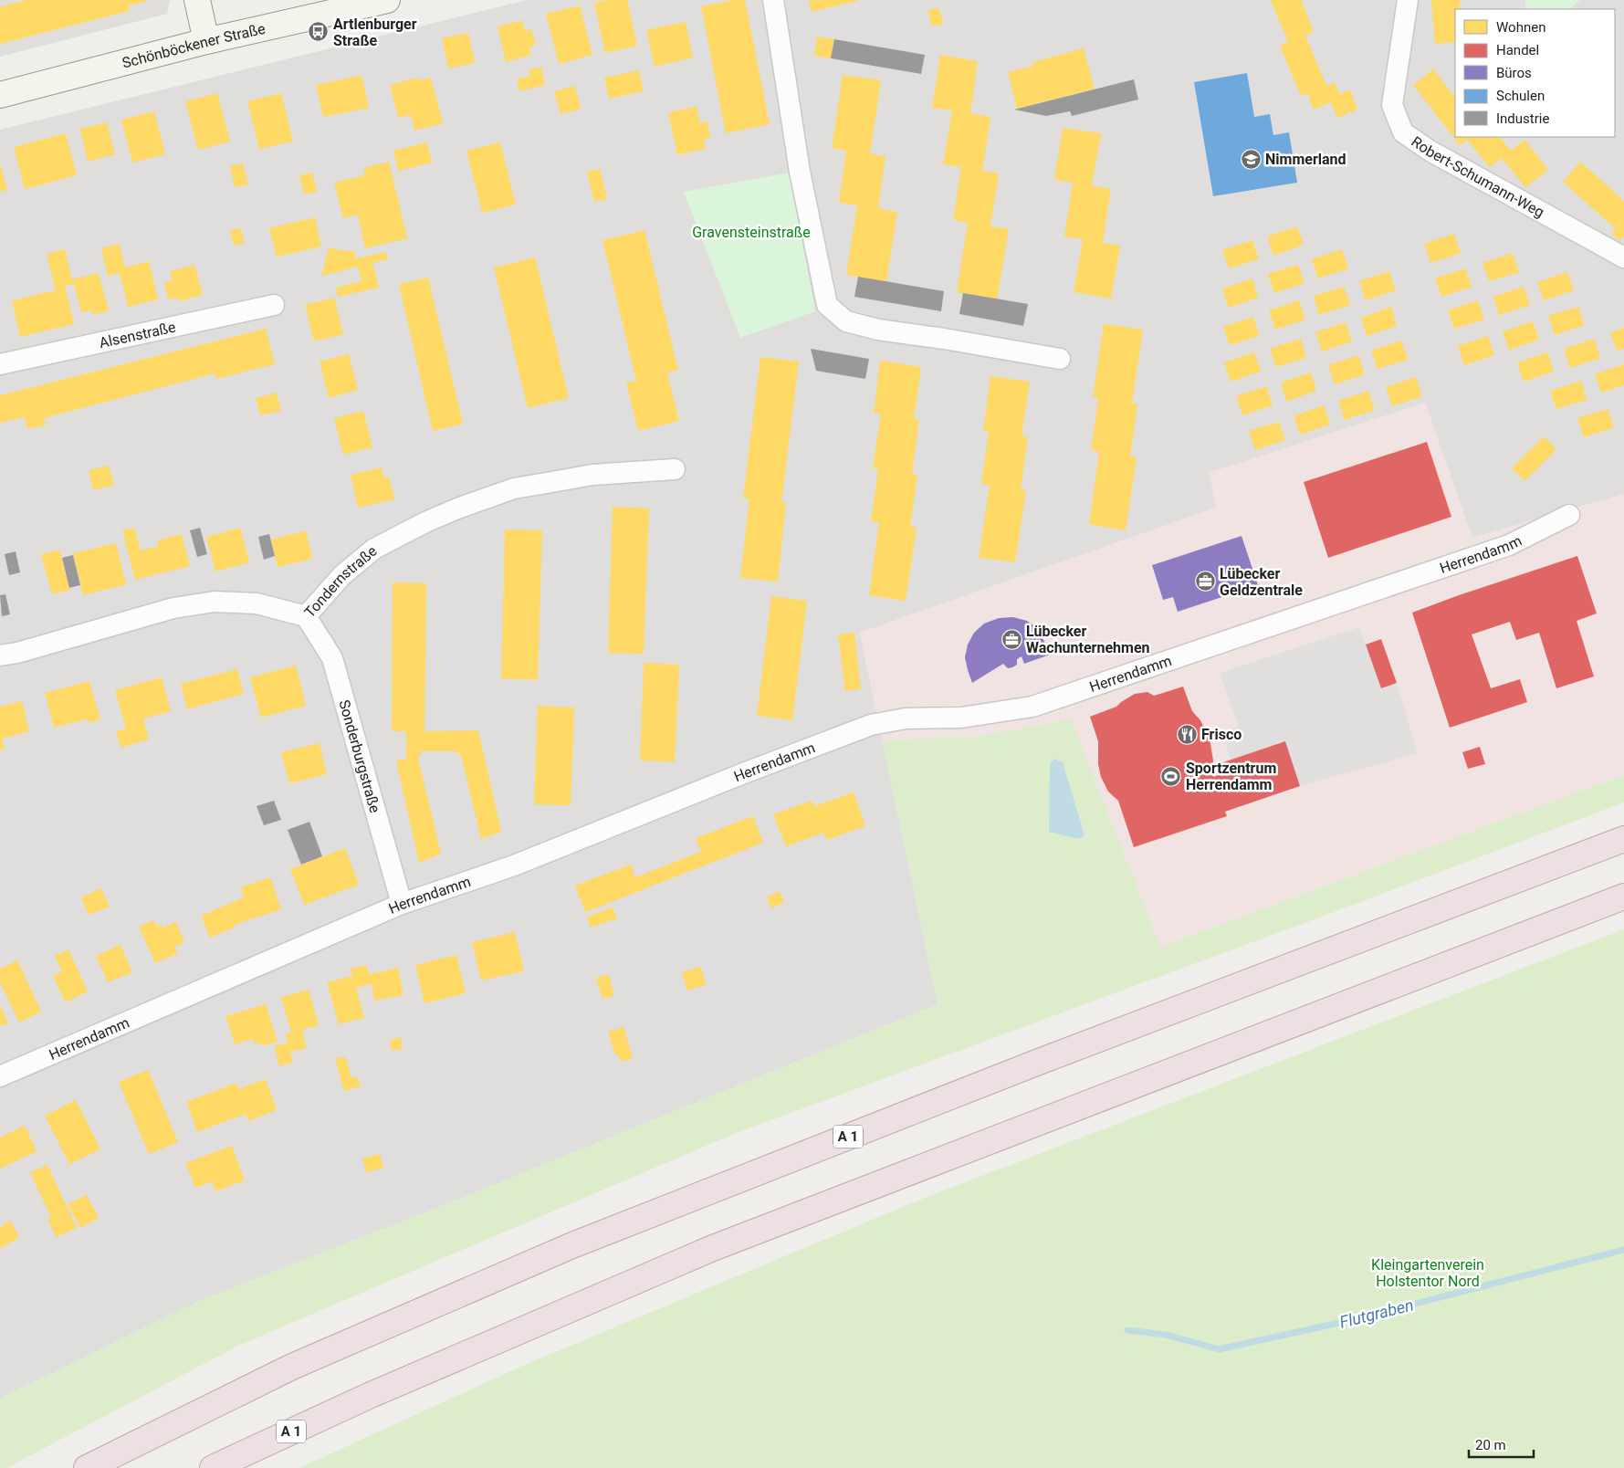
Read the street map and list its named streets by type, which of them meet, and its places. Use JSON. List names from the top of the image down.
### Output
{
  "streets": {
    "highway": ["A 1"],
    "main road": ["Schönböckener Straße"],
    "street": [
      "Robert-Schumann-Weg",
      "Alsenstraße",
      "Herrendamm",
      "Tondernstraße",
      "Sonderburgstraße"
    ]
  },
  "crossings": [
    ["Herrendamm", "Sonderburgstraße"],
    ["Tondernstraße", "Sonderburgstraße"]
  ],
  "water": ["Flutgraben"],
  "parks": ["Gravensteinstraße", "Kleingartenverein Holstentor Nord"],
  "places": {
    "bus stop": ["Artlenburger Straße"],
    "school or university": ["Nimmerland"],
    "office": ["Lübecker Geldzentrale", "Lübecker Wachunternehmen"],
    "restaurant": ["Frisco"],
    "sports": ["Sportzentrum Herrendamm"]
  },
  "legend": [
    "Wohnen",
    "Handel",
    "Büros",
    "Schulen",
    "Industrie"
  ],
  "scale_bar": "20 m"
}
